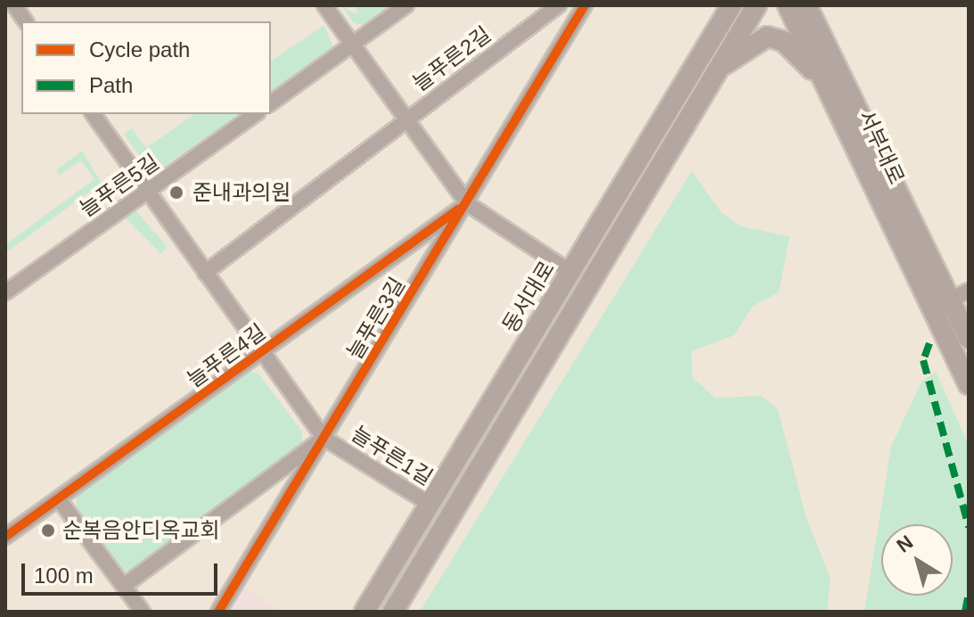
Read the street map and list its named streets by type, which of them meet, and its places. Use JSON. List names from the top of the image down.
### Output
{
  "streets": {
    "main road": ["서부대로", "동서대로"],
    "street": [
      "늘푸른2길",
      "늘푸른5길",
      "늘푸른3길",
      "늘푸른4길",
      "늘푸른1길"
    ]
  },
  "crossings": [
    ["늘푸른2길", "동서대로"],
    ["늘푸른2길", "늘푸른3길"],
    ["늘푸른2길", "늘푸른4길"],
    ["늘푸른5길", "늘푸른1길"],
    ["동서대로", "늘푸른1길"],
    ["늘푸른3길", "늘푸른4길"],
    ["늘푸른3길", "늘푸른1길"],
    ["늘푸른4길", "늘푸른1길"]
  ],
  "places": ["준내과의원", "순복음안디옥교회"],
  "legend": ["Cycle path", "Path"],
  "scale_bar": "100 m",
  "north": "top left"
}
